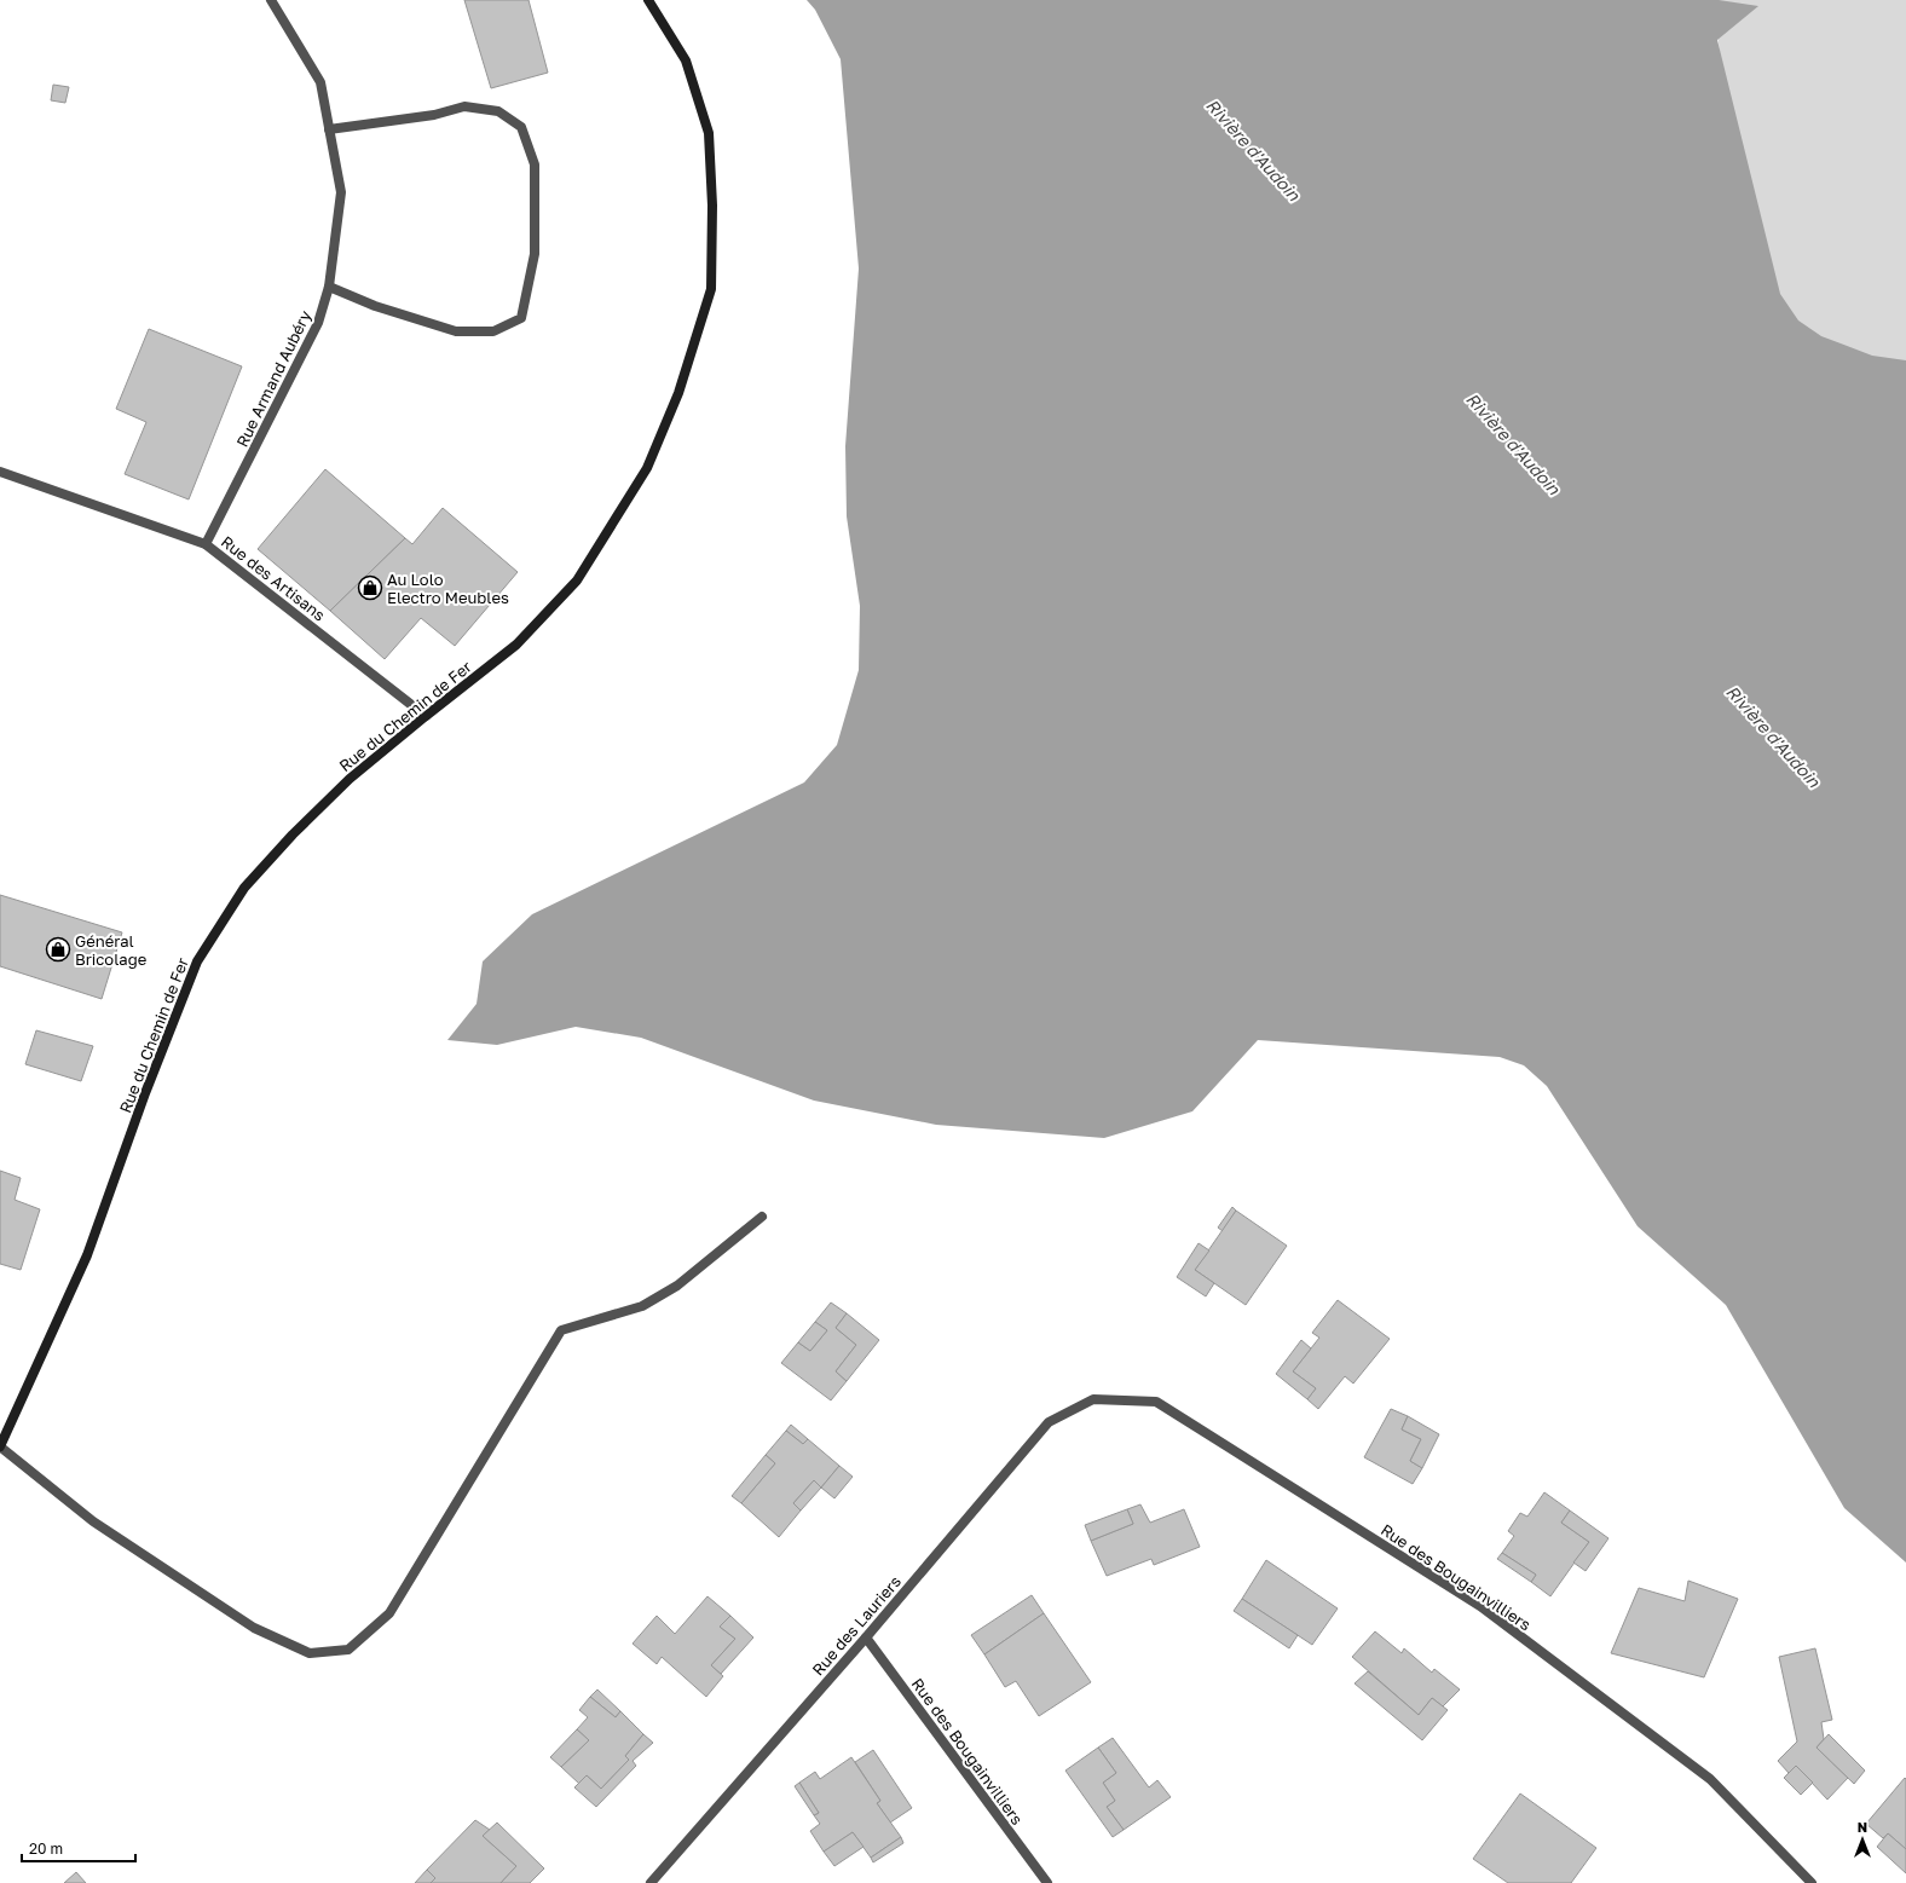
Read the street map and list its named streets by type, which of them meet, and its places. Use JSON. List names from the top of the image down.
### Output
{
  "streets": {
    "main road": ["Rue du Chemin de Fer"],
    "street": [
      "Rue Armand Aubéry",
      "Rue des Artisans",
      "Rue des Bougainvilliers",
      "Rue des Lauriers"
    ]
  },
  "crossings": [
    ["Rue Armand Aubéry", "Rue des Artisans"],
    ["Rue des Artisans", "Rue du Chemin de Fer"],
    ["Rue des Bougainvilliers", "Rue des Lauriers"]
  ],
  "water": ["Rivière d'Audoin"],
  "places": {
    "shop": ["Au Lolo Electro Meubles", "Général Bricolage"]
  },
  "scale_bar": "20 m",
  "north": "top"
}
